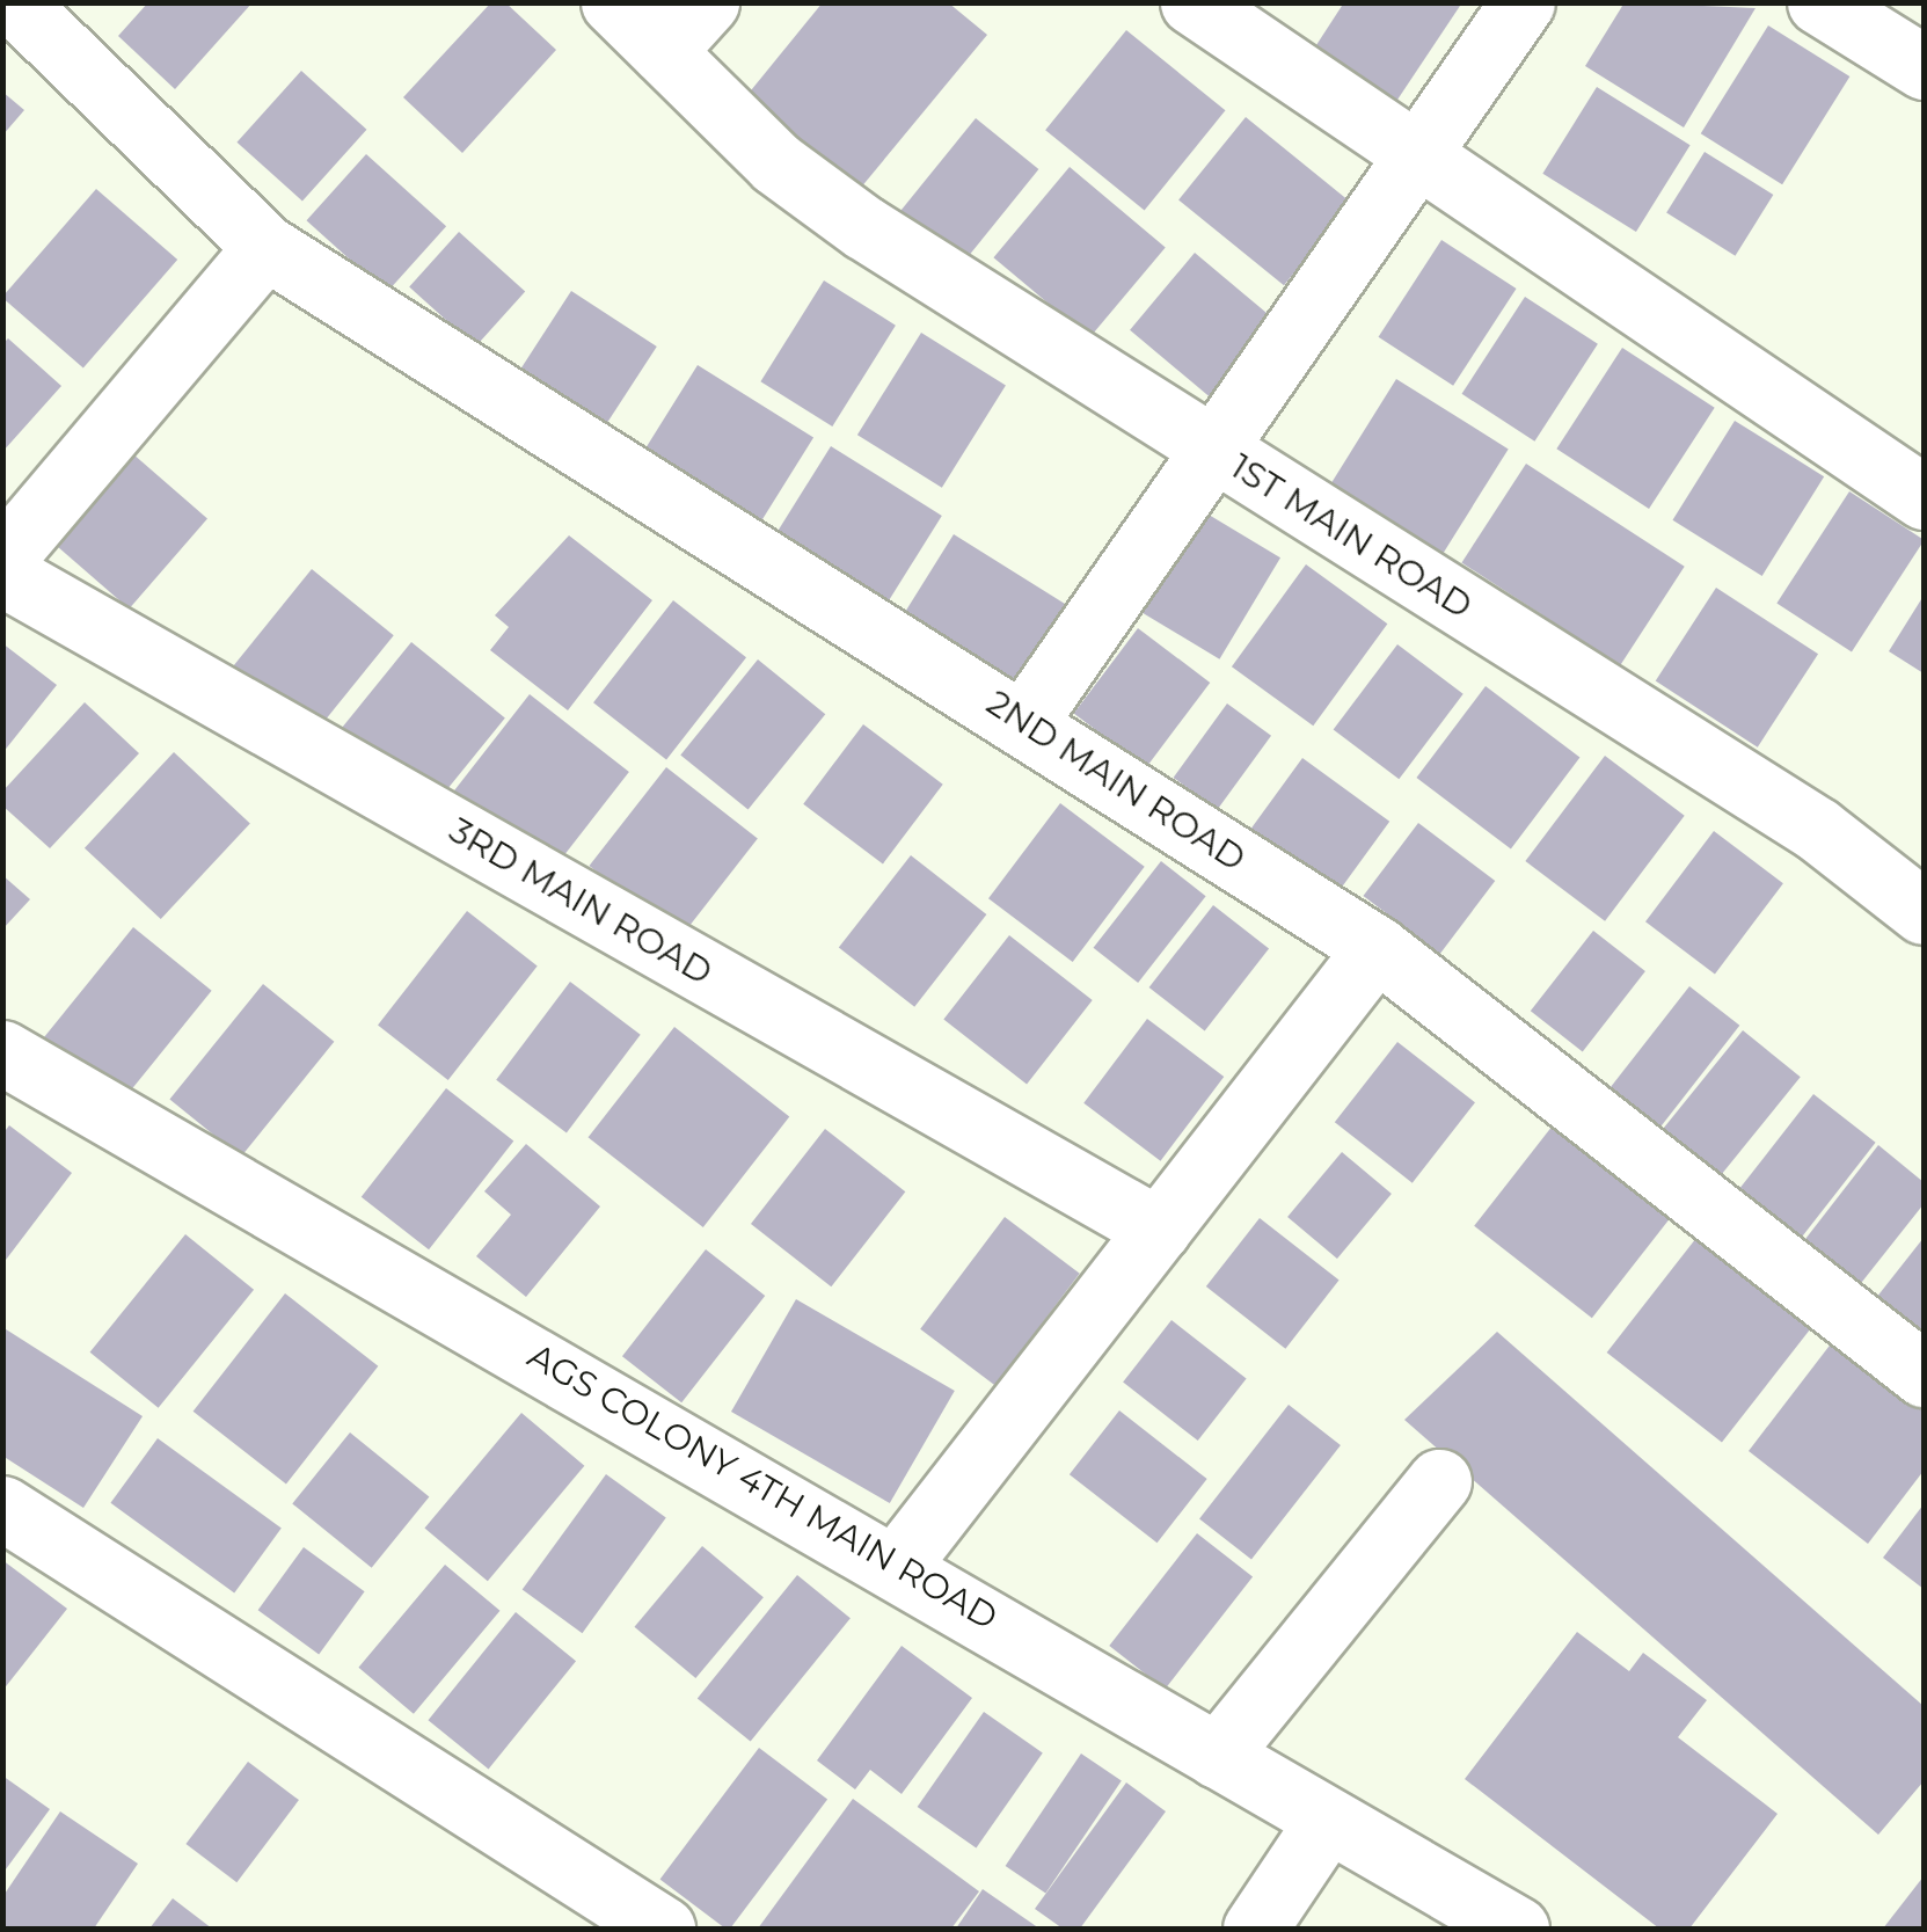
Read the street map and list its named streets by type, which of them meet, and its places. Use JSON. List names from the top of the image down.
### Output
{
  "streets": {
    "street": [
      "1ST MAIN ROAD",
      "2ND MAIN ROAD",
      "3RD MAIN ROAD",
      "AGS COLONY 4TH MAIN ROAD"
    ]
  }
}
